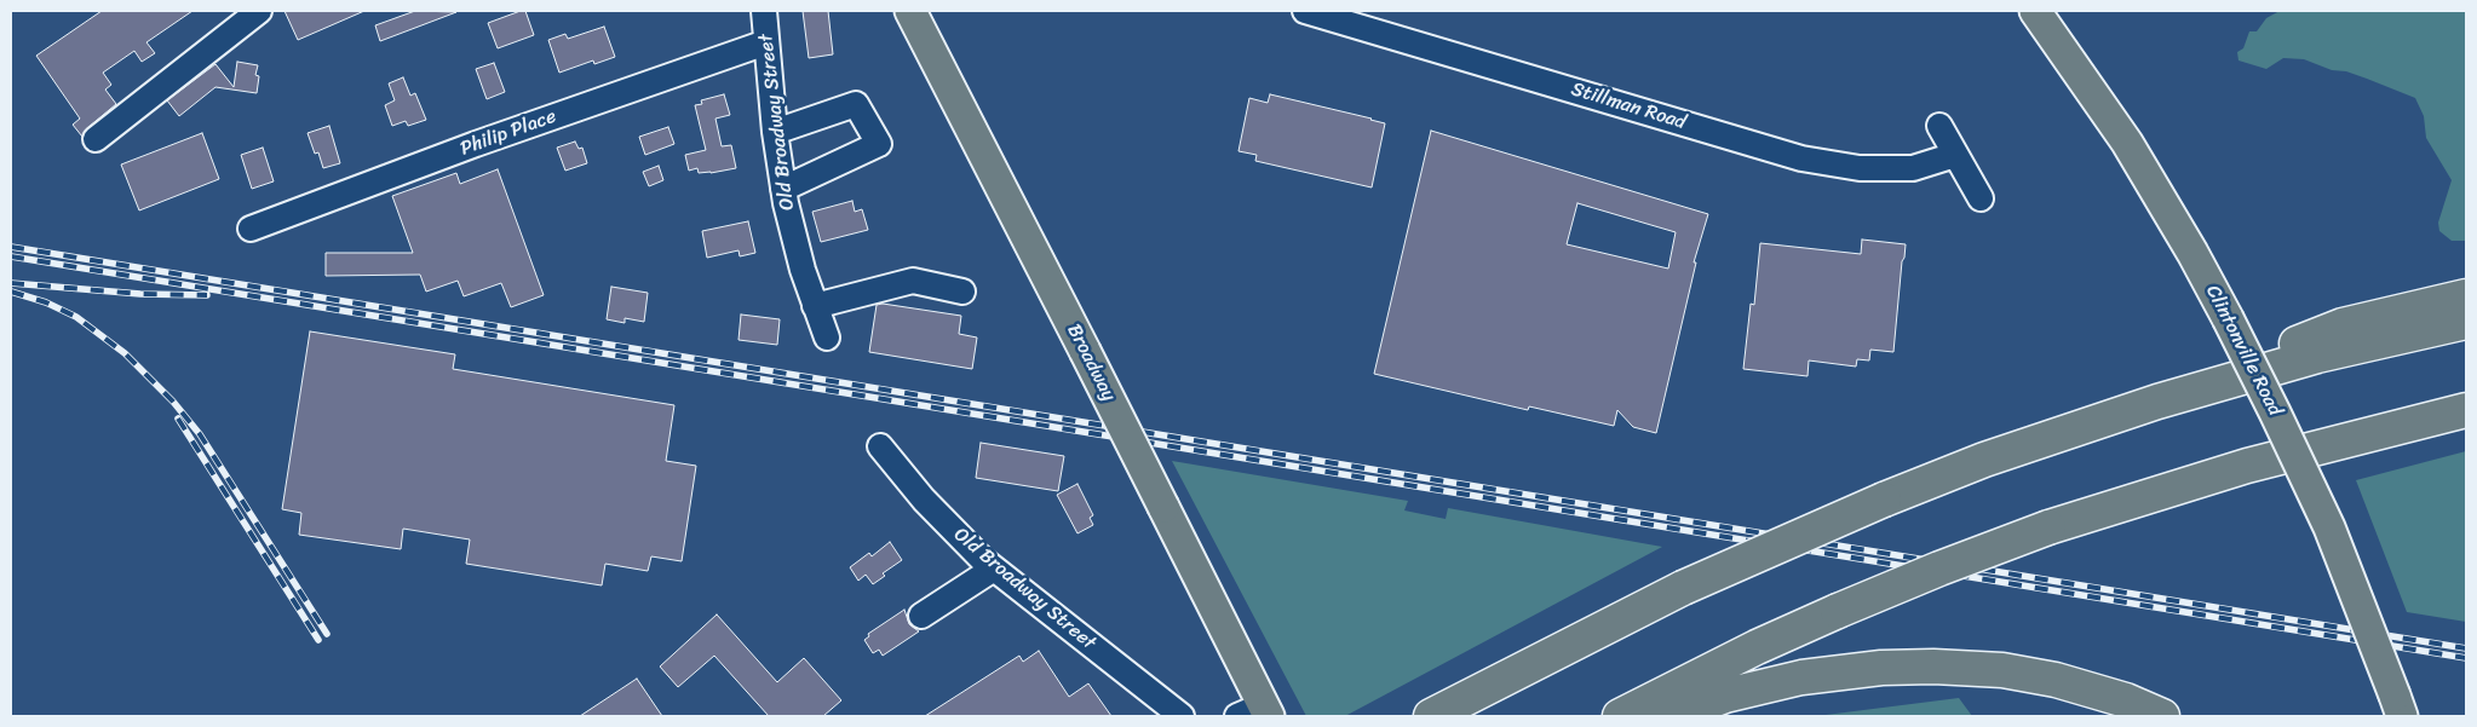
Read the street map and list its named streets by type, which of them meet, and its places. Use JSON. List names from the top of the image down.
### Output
{
  "streets": {
    "main road": ["Clintonville Road", "Broadway"],
    "street": ["Stillman Road", "Old Broadway Street", "Philip Place"]
  },
  "crossings": [
    ["Old Broadway Street", "Philip Place"]
  ]
}
